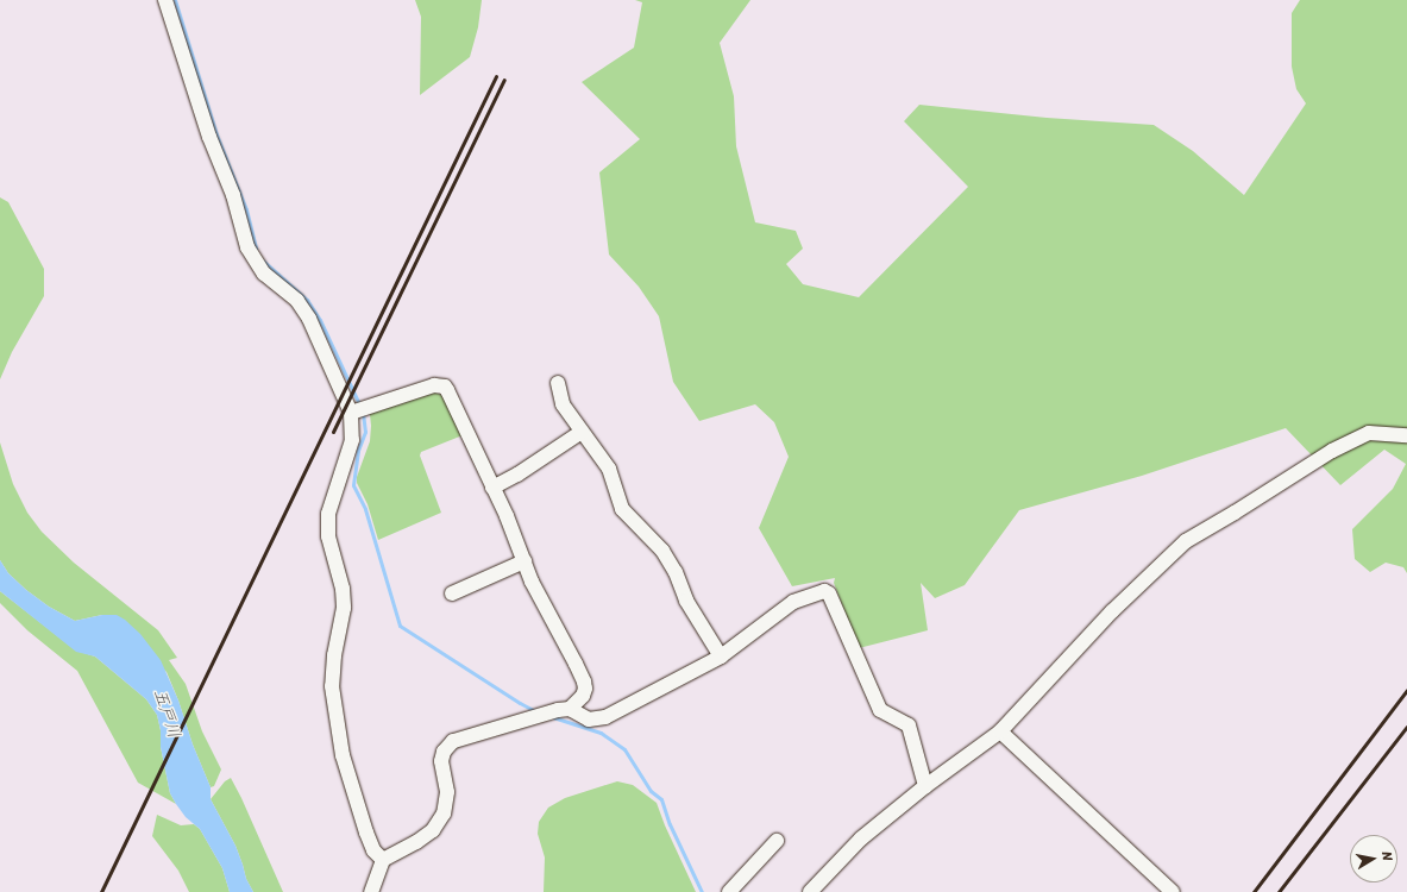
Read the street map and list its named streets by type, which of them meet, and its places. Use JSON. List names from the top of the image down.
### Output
{
  "water": ["五戸川"],
  "north": "right"
}
